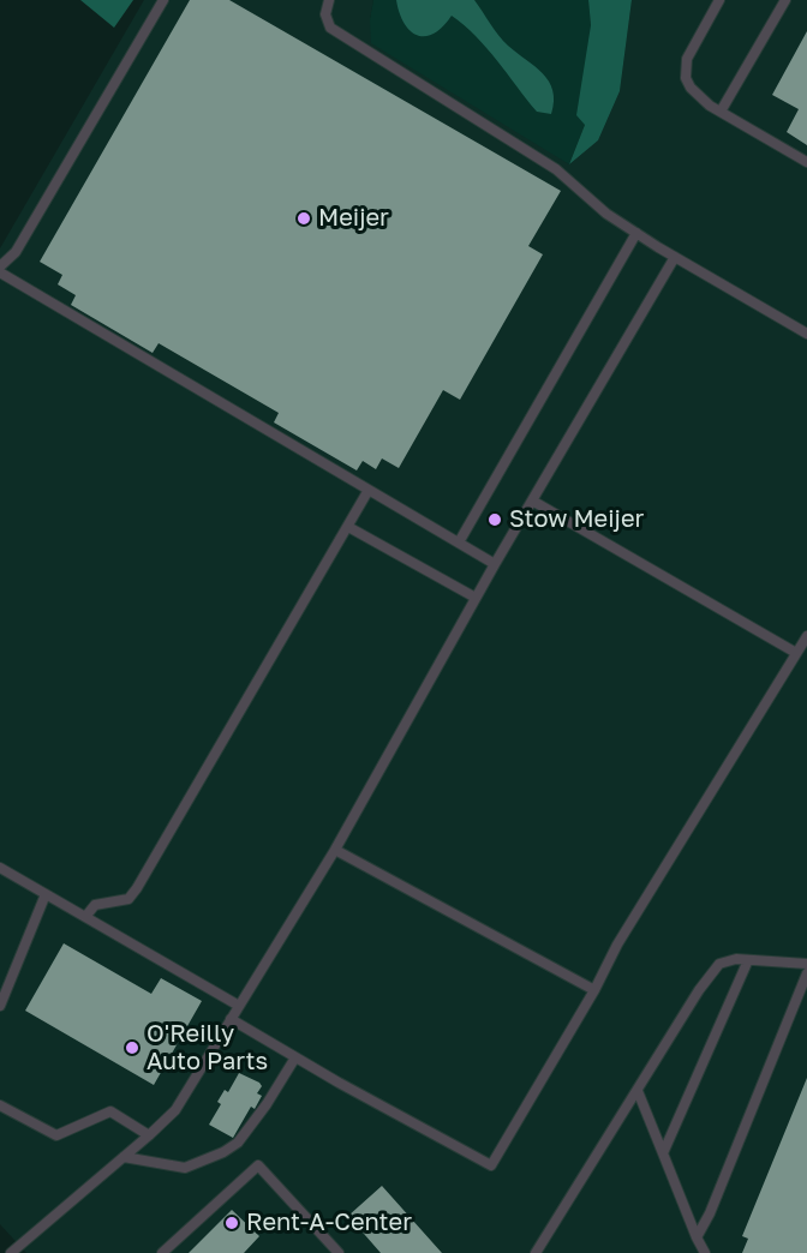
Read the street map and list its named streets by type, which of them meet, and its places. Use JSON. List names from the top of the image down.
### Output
{
  "places": [
    "Meijer",
    "Stow Meijer",
    "O'Reilly Auto Parts",
    "Rent-A-Center"
  ]
}
